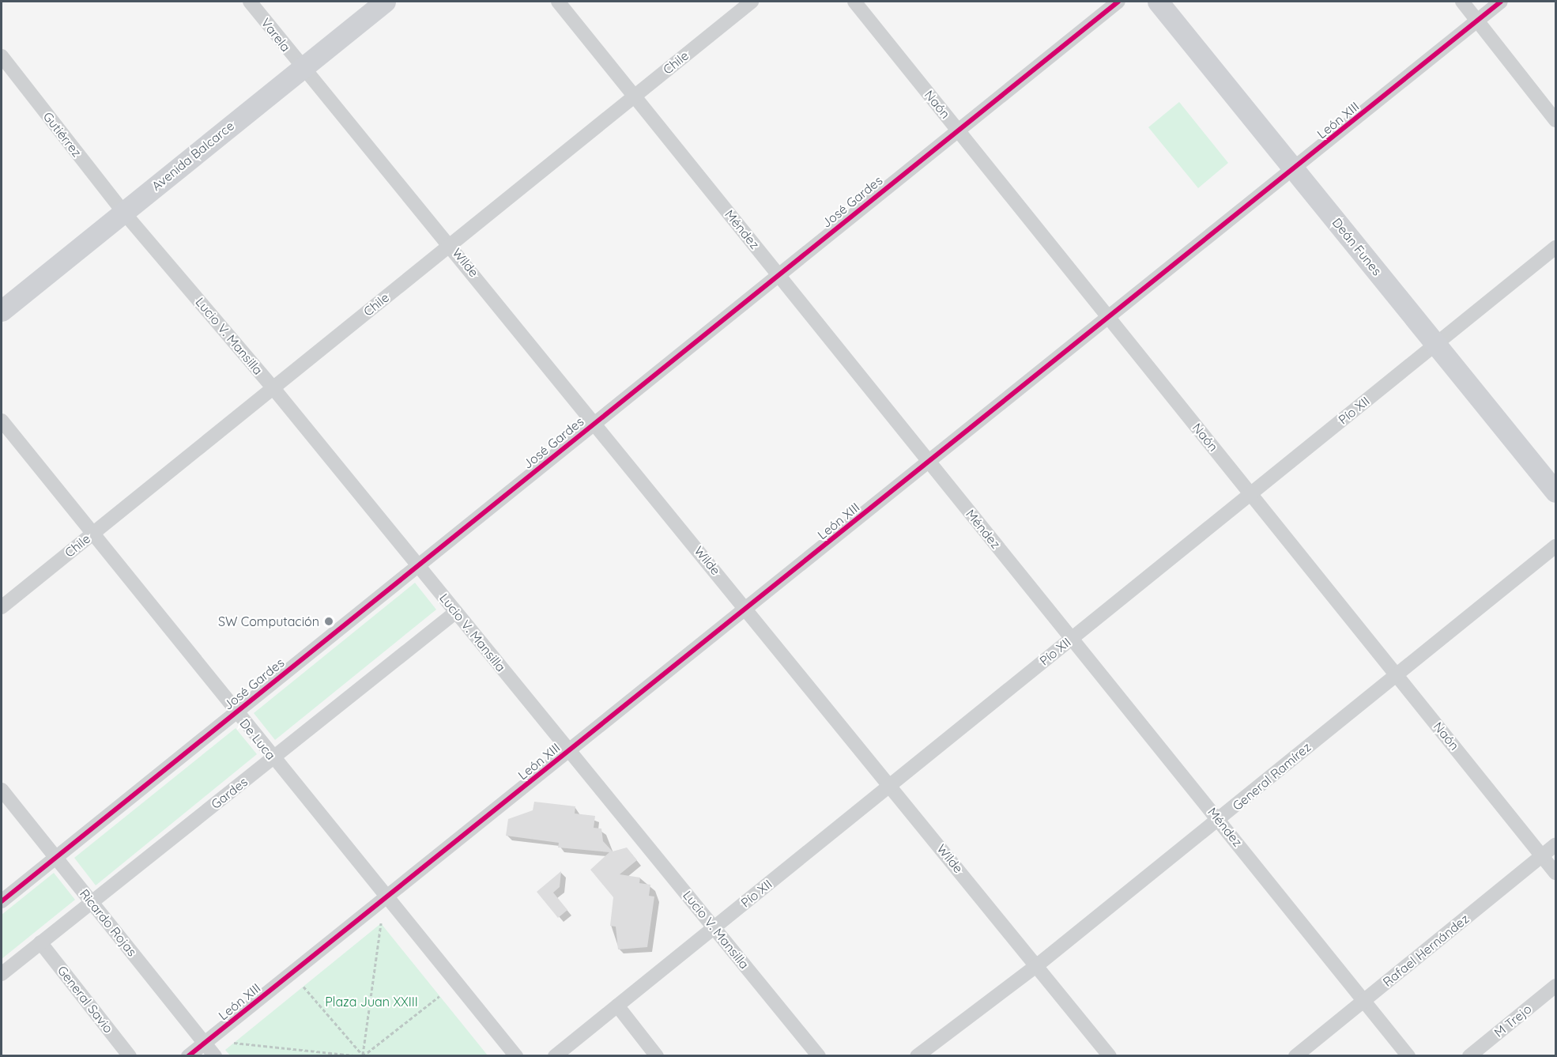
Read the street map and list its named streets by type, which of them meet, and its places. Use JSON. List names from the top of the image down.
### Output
{
  "streets": {
    "main road": ["Avenida Balcarce", "Deán Funes"],
    "street": [
      "Varela",
      "Chile",
      "Naón",
      "León XIII",
      "Gutiérrez",
      "José Gardes",
      "Méndez",
      "Wilde",
      "Lucio V. Mansilla",
      "Pío XII",
      "De Luca",
      "General Ramírez",
      "Gardes",
      "Ricardo Rojas",
      "Rafael Hernández",
      "General Savio",
      "M Trejo"
    ]
  },
  "crossings": [
    ["Varela", "Avenida Balcarce"],
    ["Varela", "Wilde"],
    ["Chile", "Méndez"],
    ["Chile", "Wilde"],
    ["Chile", "Lucio V. Mansilla"],
    ["Chile", "De Luca"],
    ["Naón", "León XIII"],
    ["Naón", "José Gardes"],
    ["Naón", "Pío XII"],
    ["Naón", "General Ramírez"],
    ["Naón", "Rafael Hernández"],
    ["León XIII", "Méndez"],
    ["León XIII", "Deán Funes"],
    ["León XIII", "Wilde"],
    ["León XIII", "Lucio V. Mansilla"],
    ["León XIII", "De Luca"],
    ["León XIII", "Ricardo Rojas"],
    ["Gutiérrez", "Avenida Balcarce"],
    ["Gutiérrez", "Lucio V. Mansilla"],
    ["Avenida Balcarce", "Wilde"],
    ["Avenida Balcarce", "Lucio V. Mansilla"],
    ["José Gardes", "Méndez"],
    ["José Gardes", "Wilde"],
    ["José Gardes", "Lucio V. Mansilla"],
    ["José Gardes", "De Luca"],
    ["José Gardes", "Ricardo Rojas"],
    ["Méndez", "Pío XII"],
    ["Méndez", "General Ramírez"],
    ["Méndez", "Rafael Hernández"],
    ["Deán Funes", "Pío XII"],
    ["Wilde", "Pío XII"],
    ["Wilde", "General Ramírez"],
    ["Lucio V. Mansilla", "Pío XII"],
    ["Lucio V. Mansilla", "Gardes"],
    ["De Luca", "Gardes"],
    ["Gardes", "Ricardo Rojas"],
    ["Gardes", "General Savio"]
  ],
  "parks": ["Plaza Juan XXIII"],
  "places": ["SW Computación"]
}
